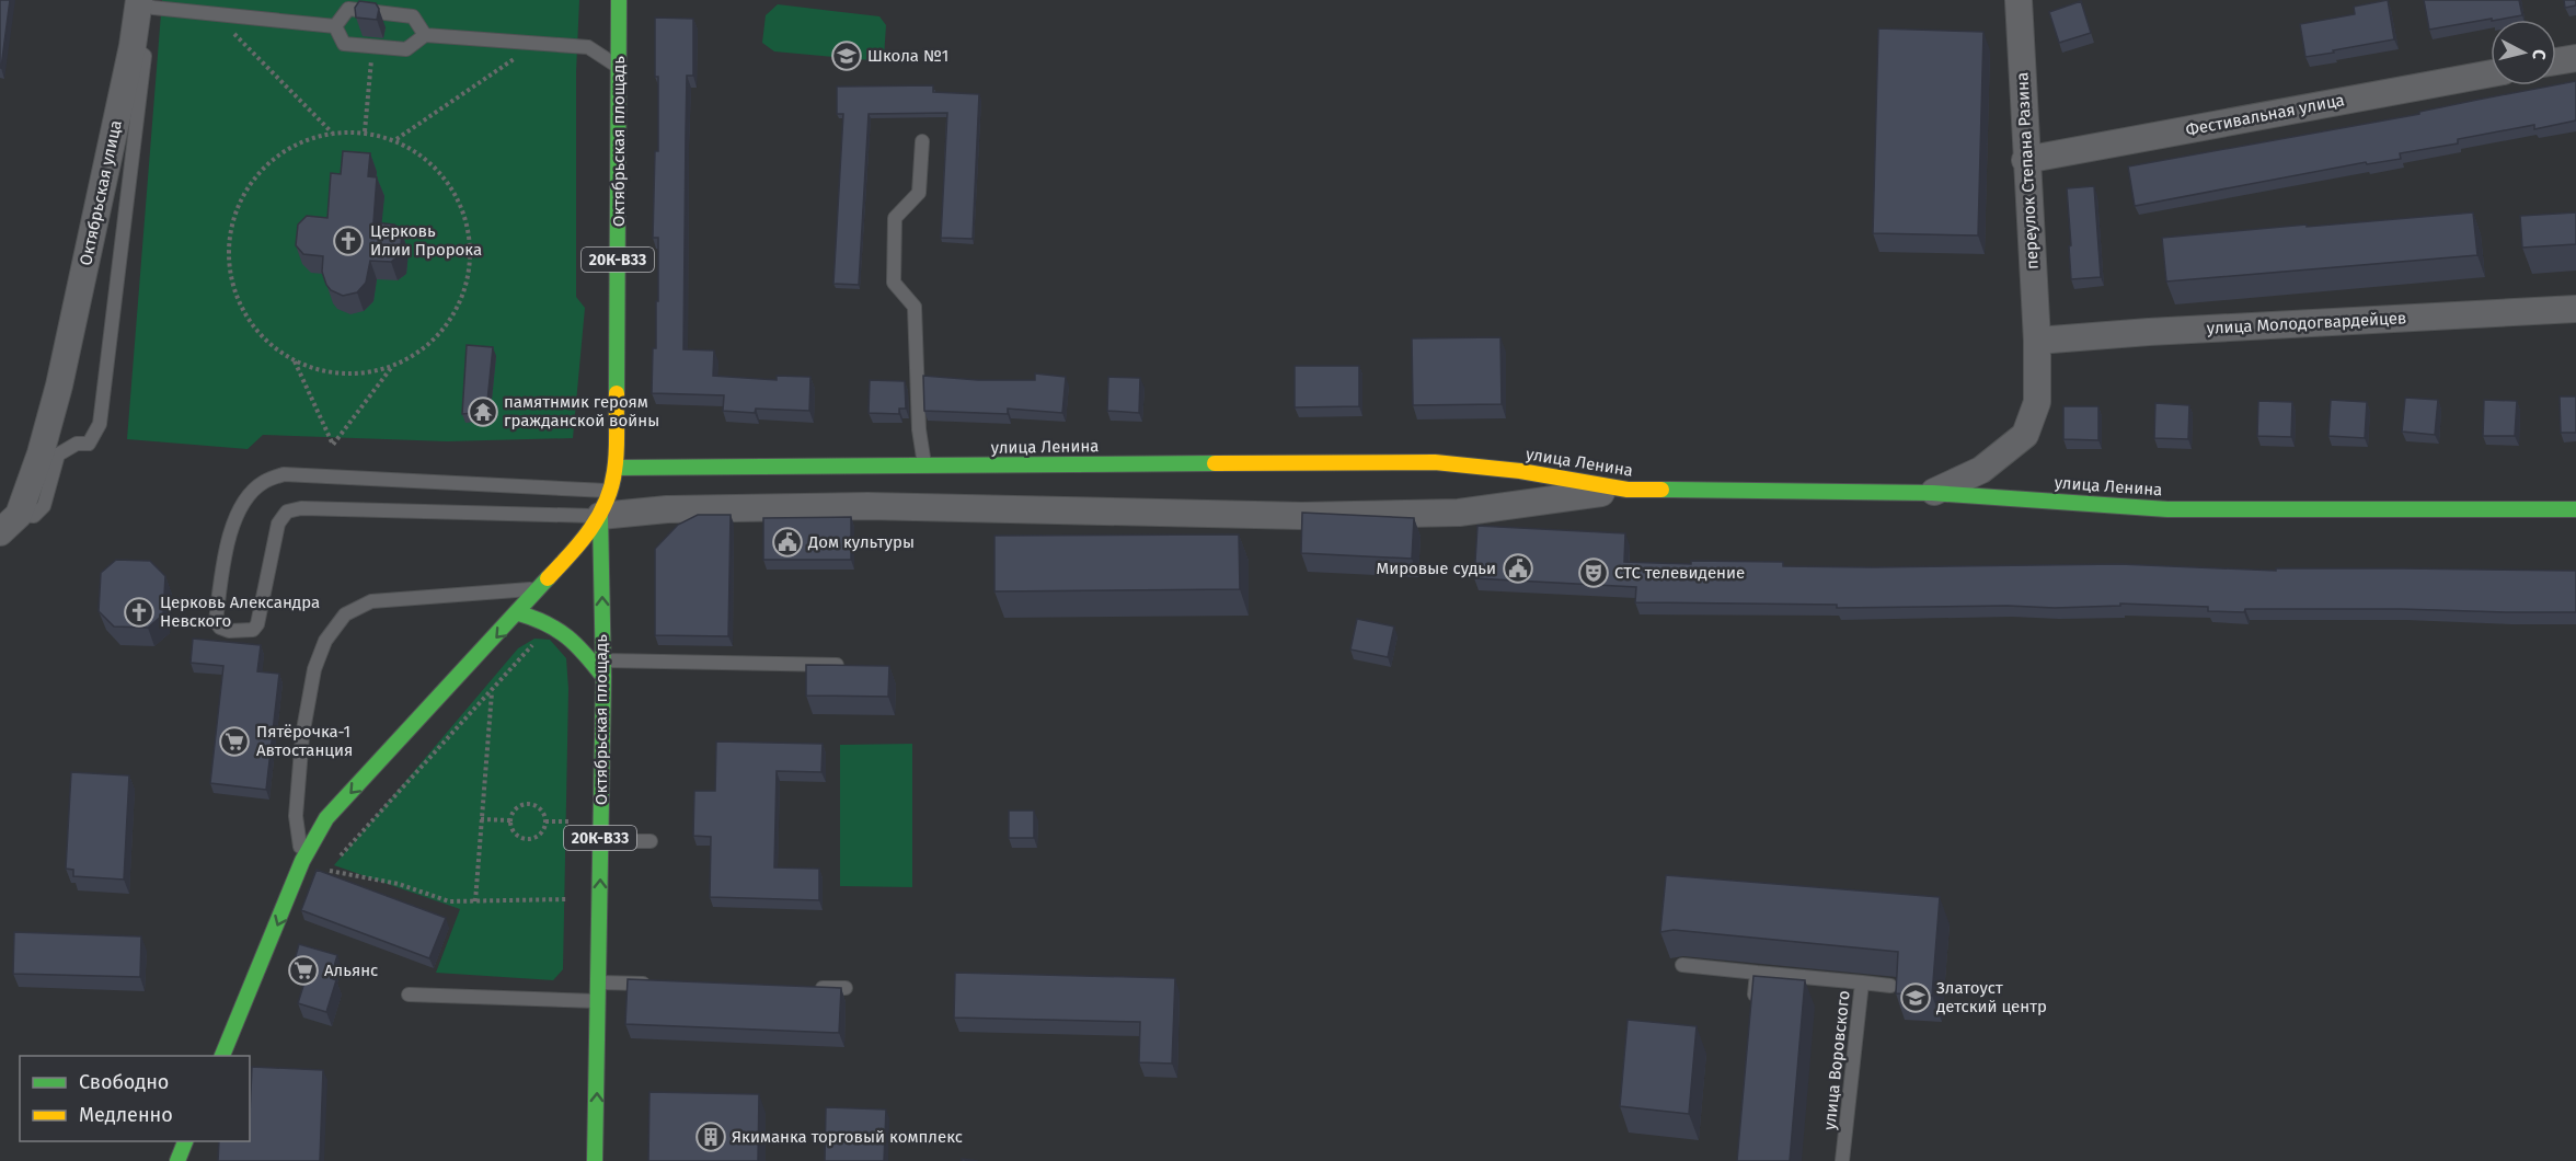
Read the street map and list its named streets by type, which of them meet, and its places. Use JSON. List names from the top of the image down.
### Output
{
  "streets": {
    "main road": ["Октябрьская площадь", "20К-В33", "улица Ленина"],
    "street": [
      "Фестивальная улица",
      "переулок Степана Разина",
      "Октябрьская улица",
      "улица Молодогвардейцев"
    ],
    "lane": ["улица Воровского"]
  },
  "crossings": [
    ["Фестивальная улица", "переулок Степана Разина"],
    ["Октябрьская площадь", "улица Ленина"],
    ["переулок Степана Разина", "улица Молодогвардейцев"],
    ["переулок Степана Разина", "улица Ленина"]
  ],
  "places": {
    "school or university": ["Школа №1", "Златоуст детский центр"],
    "church": ["Церковь Илии Пророка", "Церковь Александра Невского"],
    "temple": ["памятнмик героям гражданской войны"],
    "public building": ["Дом культуры", "Мировые судьи"],
    "theatre": ["СТС телевидение"],
    "supermarket": ["Пятёрочка-1 Автостанция", "Альянс"],
    "building": ["Якиманка торговый комплекс"]
  },
  "legend": ["Свободно", "Медленно"],
  "north": "right"
}
